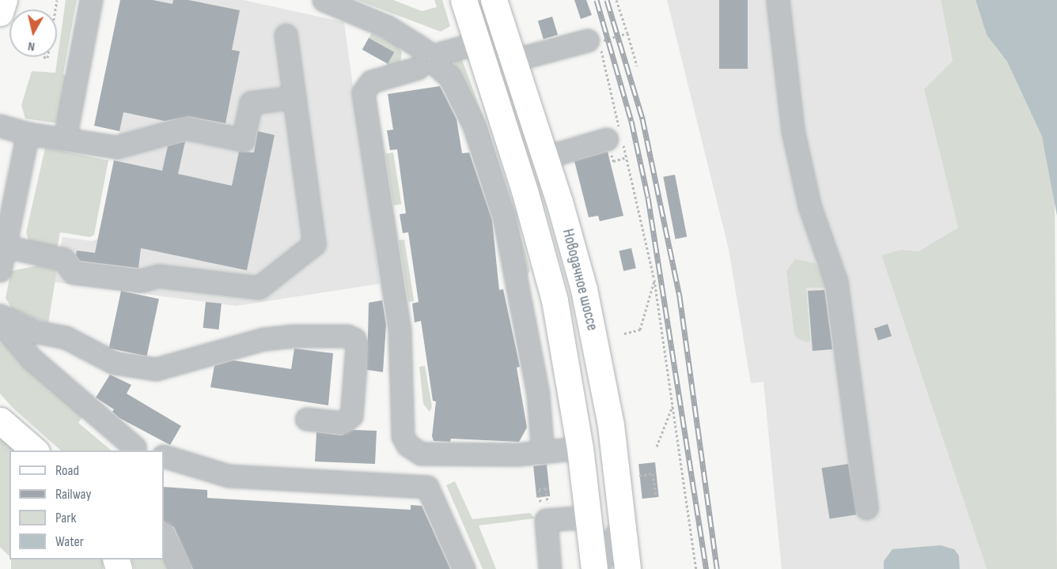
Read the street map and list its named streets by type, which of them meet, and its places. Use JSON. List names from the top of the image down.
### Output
{
  "streets": {
    "main road": ["Новодачное шоссе"]
  },
  "legend": [
    "Road",
    "Railway",
    "Park",
    "Water"
  ],
  "north": "bottom"
}
